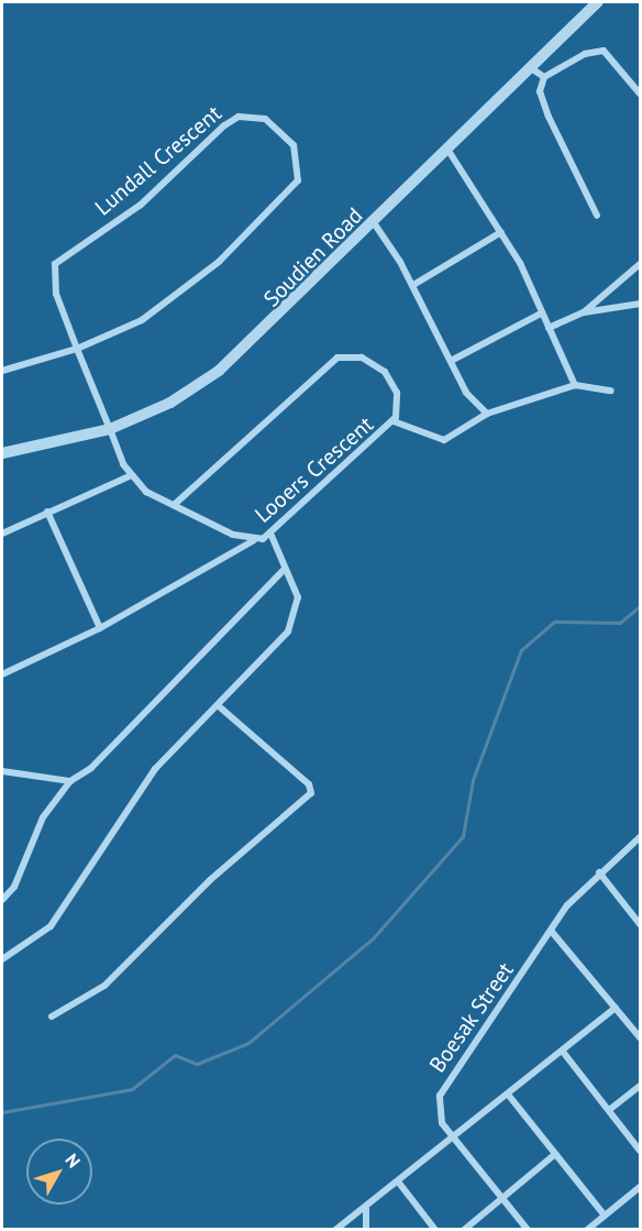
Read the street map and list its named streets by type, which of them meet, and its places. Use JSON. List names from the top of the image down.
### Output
{
  "streets": {
    "street": [
      "Lundall Crescent",
      "Soudien Road",
      "Looers Crescent",
      "Boesak Street"
    ]
  },
  "crossings": [
    ["Lundall Crescent", "Soudien Road"]
  ],
  "north": "top right"
}
